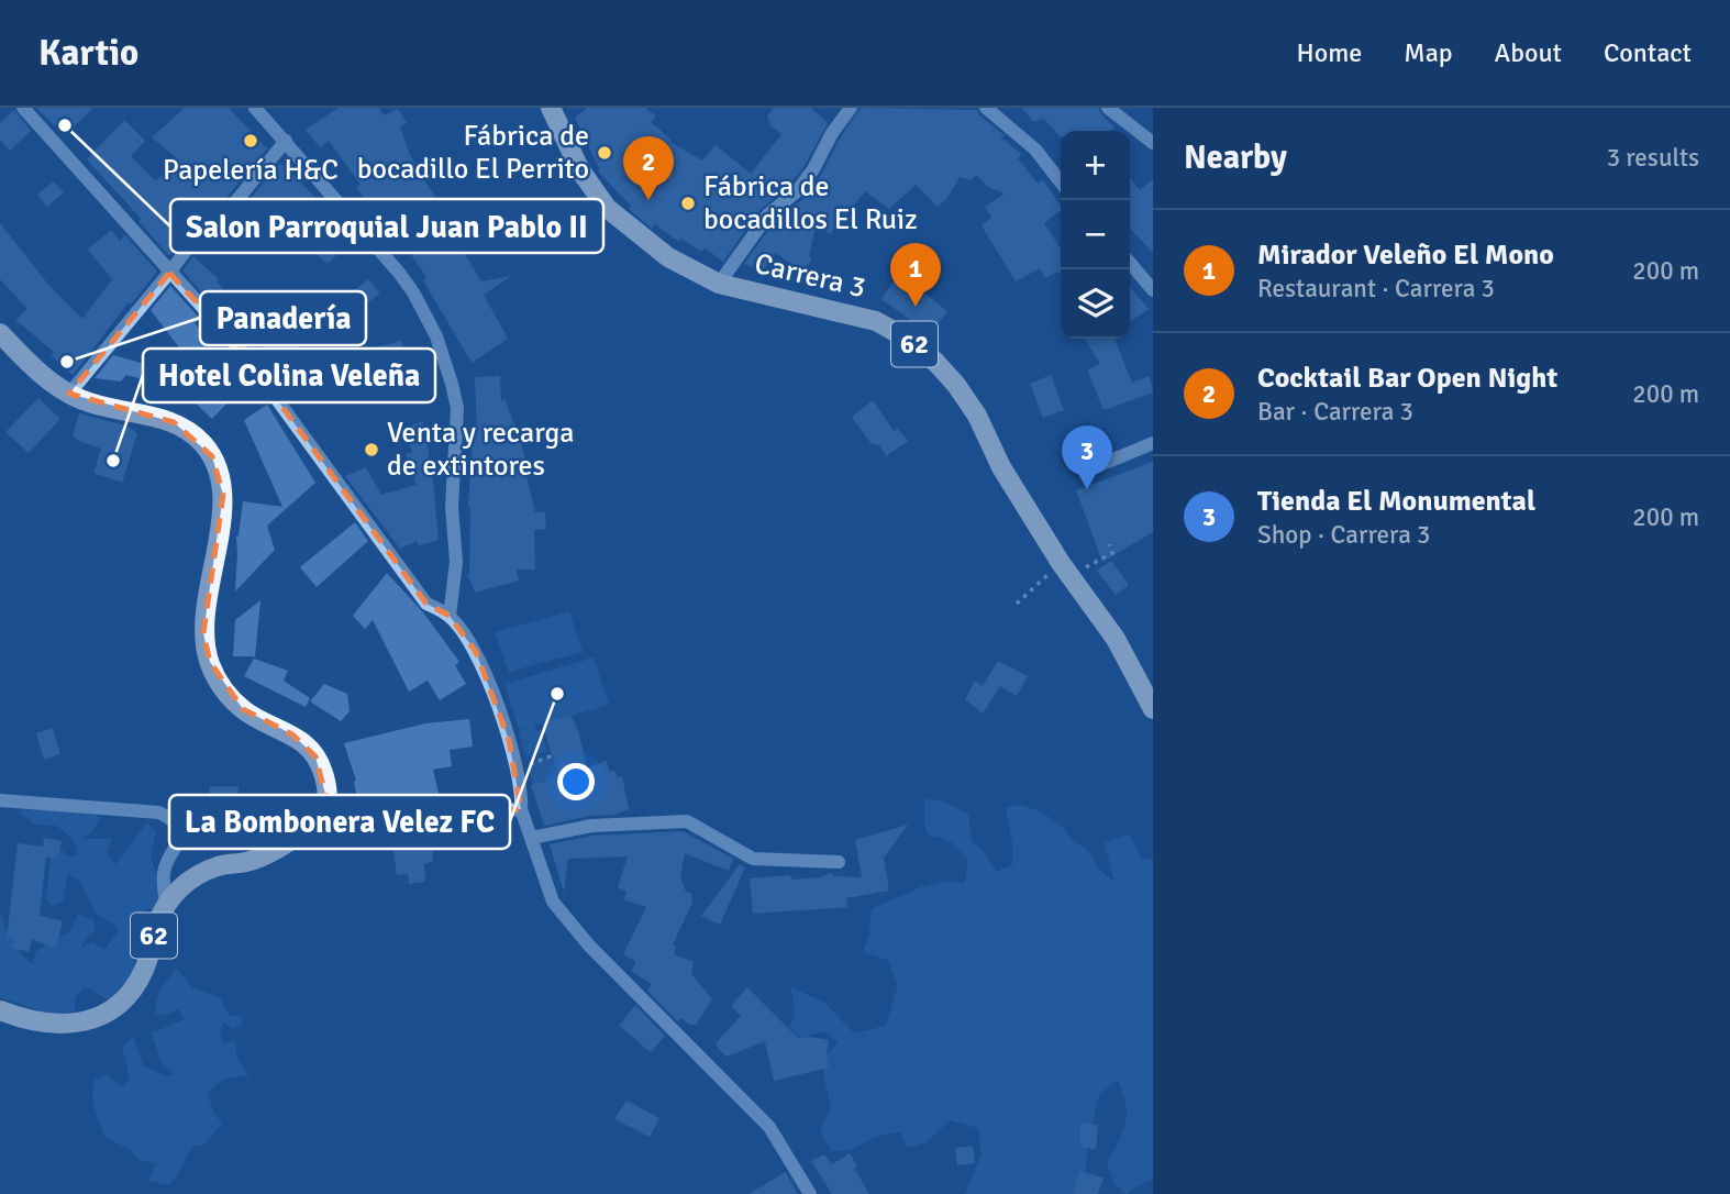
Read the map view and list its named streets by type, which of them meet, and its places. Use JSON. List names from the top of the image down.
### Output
{
  "streets": {
    "main road": ["Carrera 3", "62"]
  },
  "crossings": [
    ["Carrera 3", "62"]
  ],
  "places": [
    "Salon Parroquial Juan Pablo II",
    "Papelería H&C",
    "Fábrica de bocadillo El Perrito",
    "Fábrica de bocadillos El Ruiz",
    "Panadería",
    "Venta y recarga de extintores",
    "Hotel Colina Veleña",
    "La Bombonera Velez FC"
  ],
  "page": {
    "header": "Kartio",
    "nav": [
      "Home",
      "Map",
      "About",
      "Contact"
    ],
    "heading": ["Nearby", "3 results"],
    "map_buttons": ["+", "−"],
    "pins": ["2", "1", "3"],
    "list": [
      {
        "mark": "1",
        "name": "Mirador Veleño El Mono",
        "note": "Restaurant · Carrera 3",
        "value": "200 m"
      },
      {
        "mark": "2",
        "name": "Cocktail Bar Open Night",
        "note": "Bar · Carrera 3",
        "value": "200 m"
      },
      {
        "mark": "3",
        "name": "Tienda El Monumental",
        "note": "Shop · Carrera 3",
        "value": "200 m"
      }
    ]
  }
}
